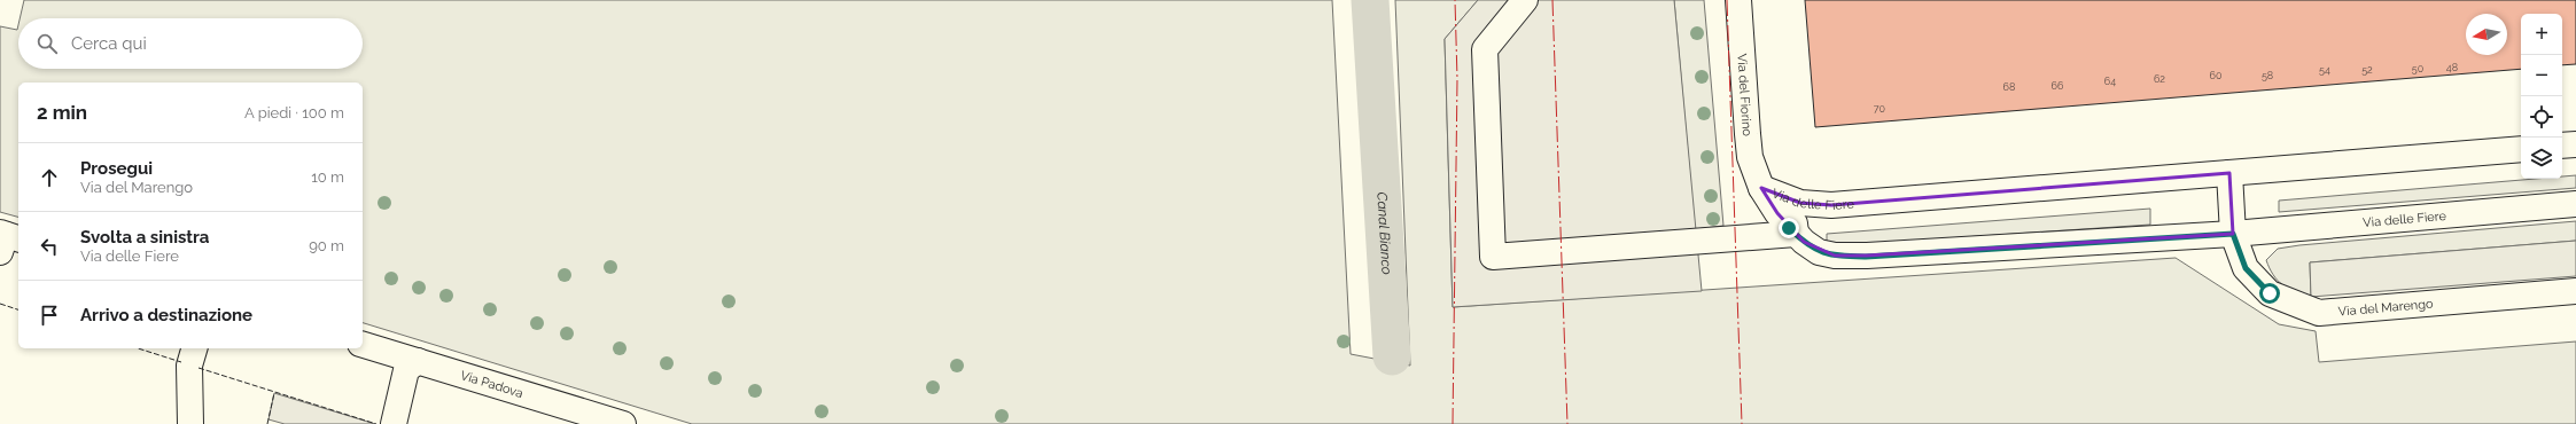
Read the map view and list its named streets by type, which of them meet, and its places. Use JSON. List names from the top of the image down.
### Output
{
  "streets": {
    "street": [
      "Via del Fiorino",
      "Via delle Fiere",
      "Via del Marengo",
      "Via Padova"
    ]
  },
  "crossings": [
    ["Via del Fiorino", "Via delle Fiere"],
    ["Via delle Fiere", "Via del Marengo"]
  ],
  "water": ["Canal Bianco"],
  "house_numbers": [
    "48",
    "50",
    "54",
    "52",
    "60",
    "58",
    "62",
    "64",
    "66",
    "68",
    "70"
  ],
  "north": "left",
  "page": {
    "map_buttons": ["+", "−"],
    "search": "Cerca qui",
    "heading": ["2 min", "A piedi · 100 m"],
    "list": [
      ["Prosegui", "Via del Marengo", "10 m"],
      ["Svolta a sinistra", "Via delle Fiere", "90 m"],
      "Arrivo a destinazione"
    ]
  }
}
